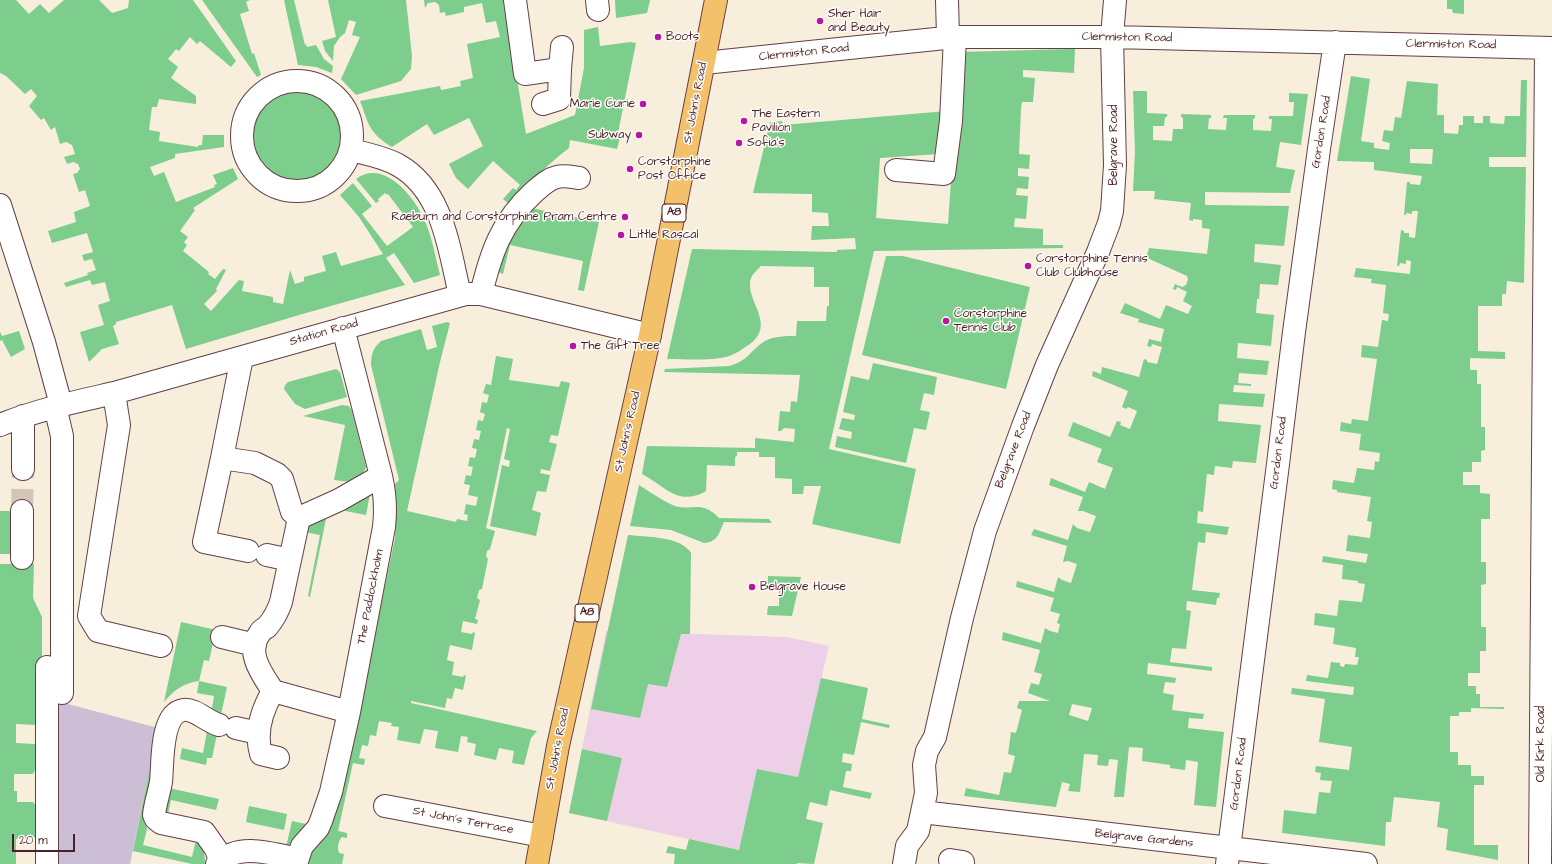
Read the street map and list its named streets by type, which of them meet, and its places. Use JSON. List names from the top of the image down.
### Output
{
  "streets": {
    "main road": ["St John's Road", "A8"],
    "street": [
      "Clermiston Road",
      "Gordon Road",
      "Belgrave Road",
      "Station Road",
      "The Paddockholm",
      "Old Kirk Road",
      "St John's Terrace",
      "Belgrave Gardens"
    ]
  },
  "crossings": [
    ["Clermiston Road", "St John's Road"],
    ["Clermiston Road", "Gordon Road"],
    ["Clermiston Road", "Belgrave Road"],
    ["Clermiston Road", "Old Kirk Road"],
    ["St John's Road", "Station Road"],
    ["St John's Road", "St John's Terrace"],
    ["Gordon Road", "Belgrave Gardens"],
    ["Belgrave Road", "Belgrave Gardens"],
    ["Station Road", "The Paddockholm"]
  ],
  "places": [
    "Sher Hair and Beauty",
    "Boots",
    "Marie Curie",
    "The Eastern Pavilion",
    "Subway",
    "Sofia’s",
    "Corstorphine Post Office",
    "Raeburn and Corstorphine Pram Centre",
    "Little Rascal",
    "Corstorphine Tennis Club Clubhouse",
    "Corstorphine Tennis Club",
    "The Gift Tree",
    "Belgrave House"
  ],
  "scale_bar": "20 m"
}
